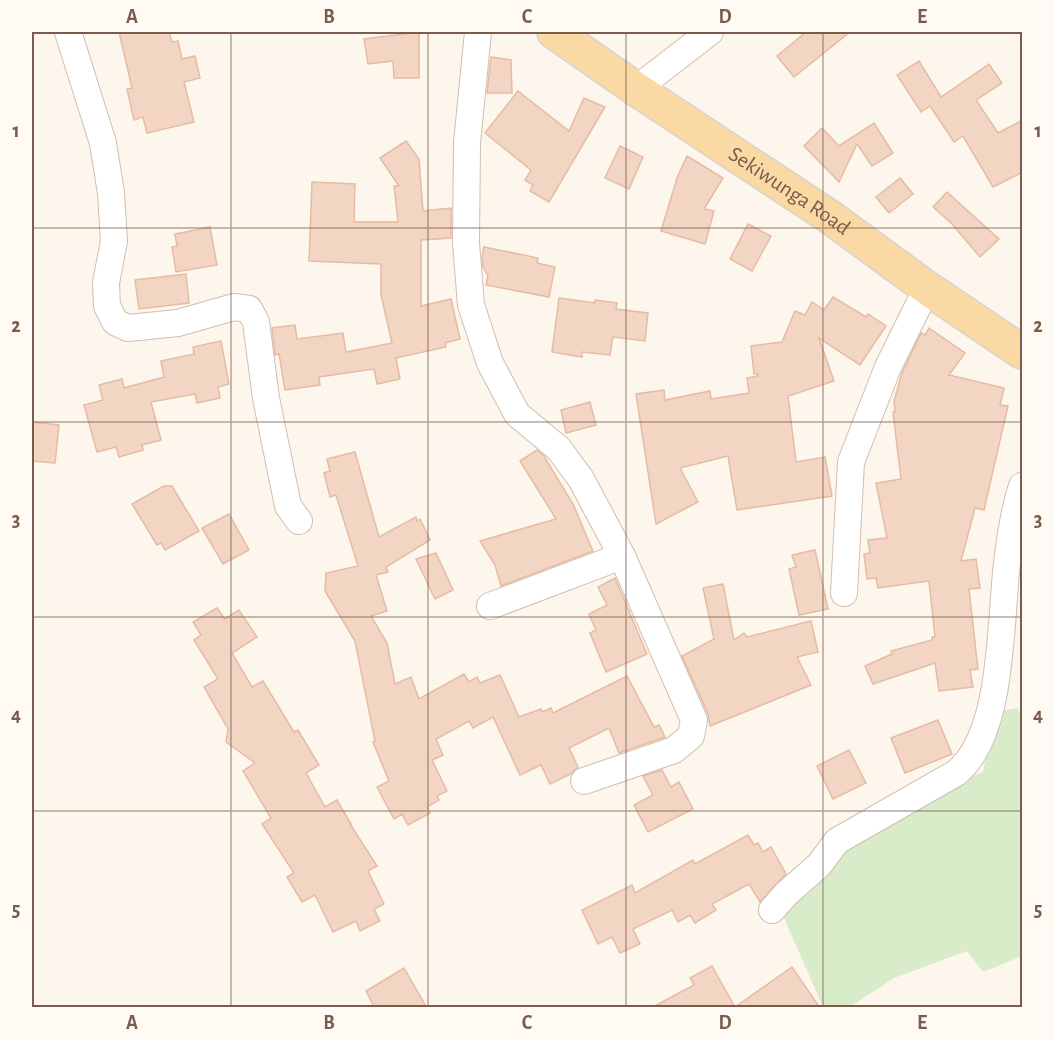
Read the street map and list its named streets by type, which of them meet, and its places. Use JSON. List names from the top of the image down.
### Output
{
  "streets": {
    "main road": ["Sekiwunga Road"]
  },
  "grid": {
    "columns": [
      "A",
      "B",
      "C",
      "D",
      "E"
    ],
    "rows": [
      "1",
      "2",
      "3",
      "4",
      "5"
    ]
  }
}
